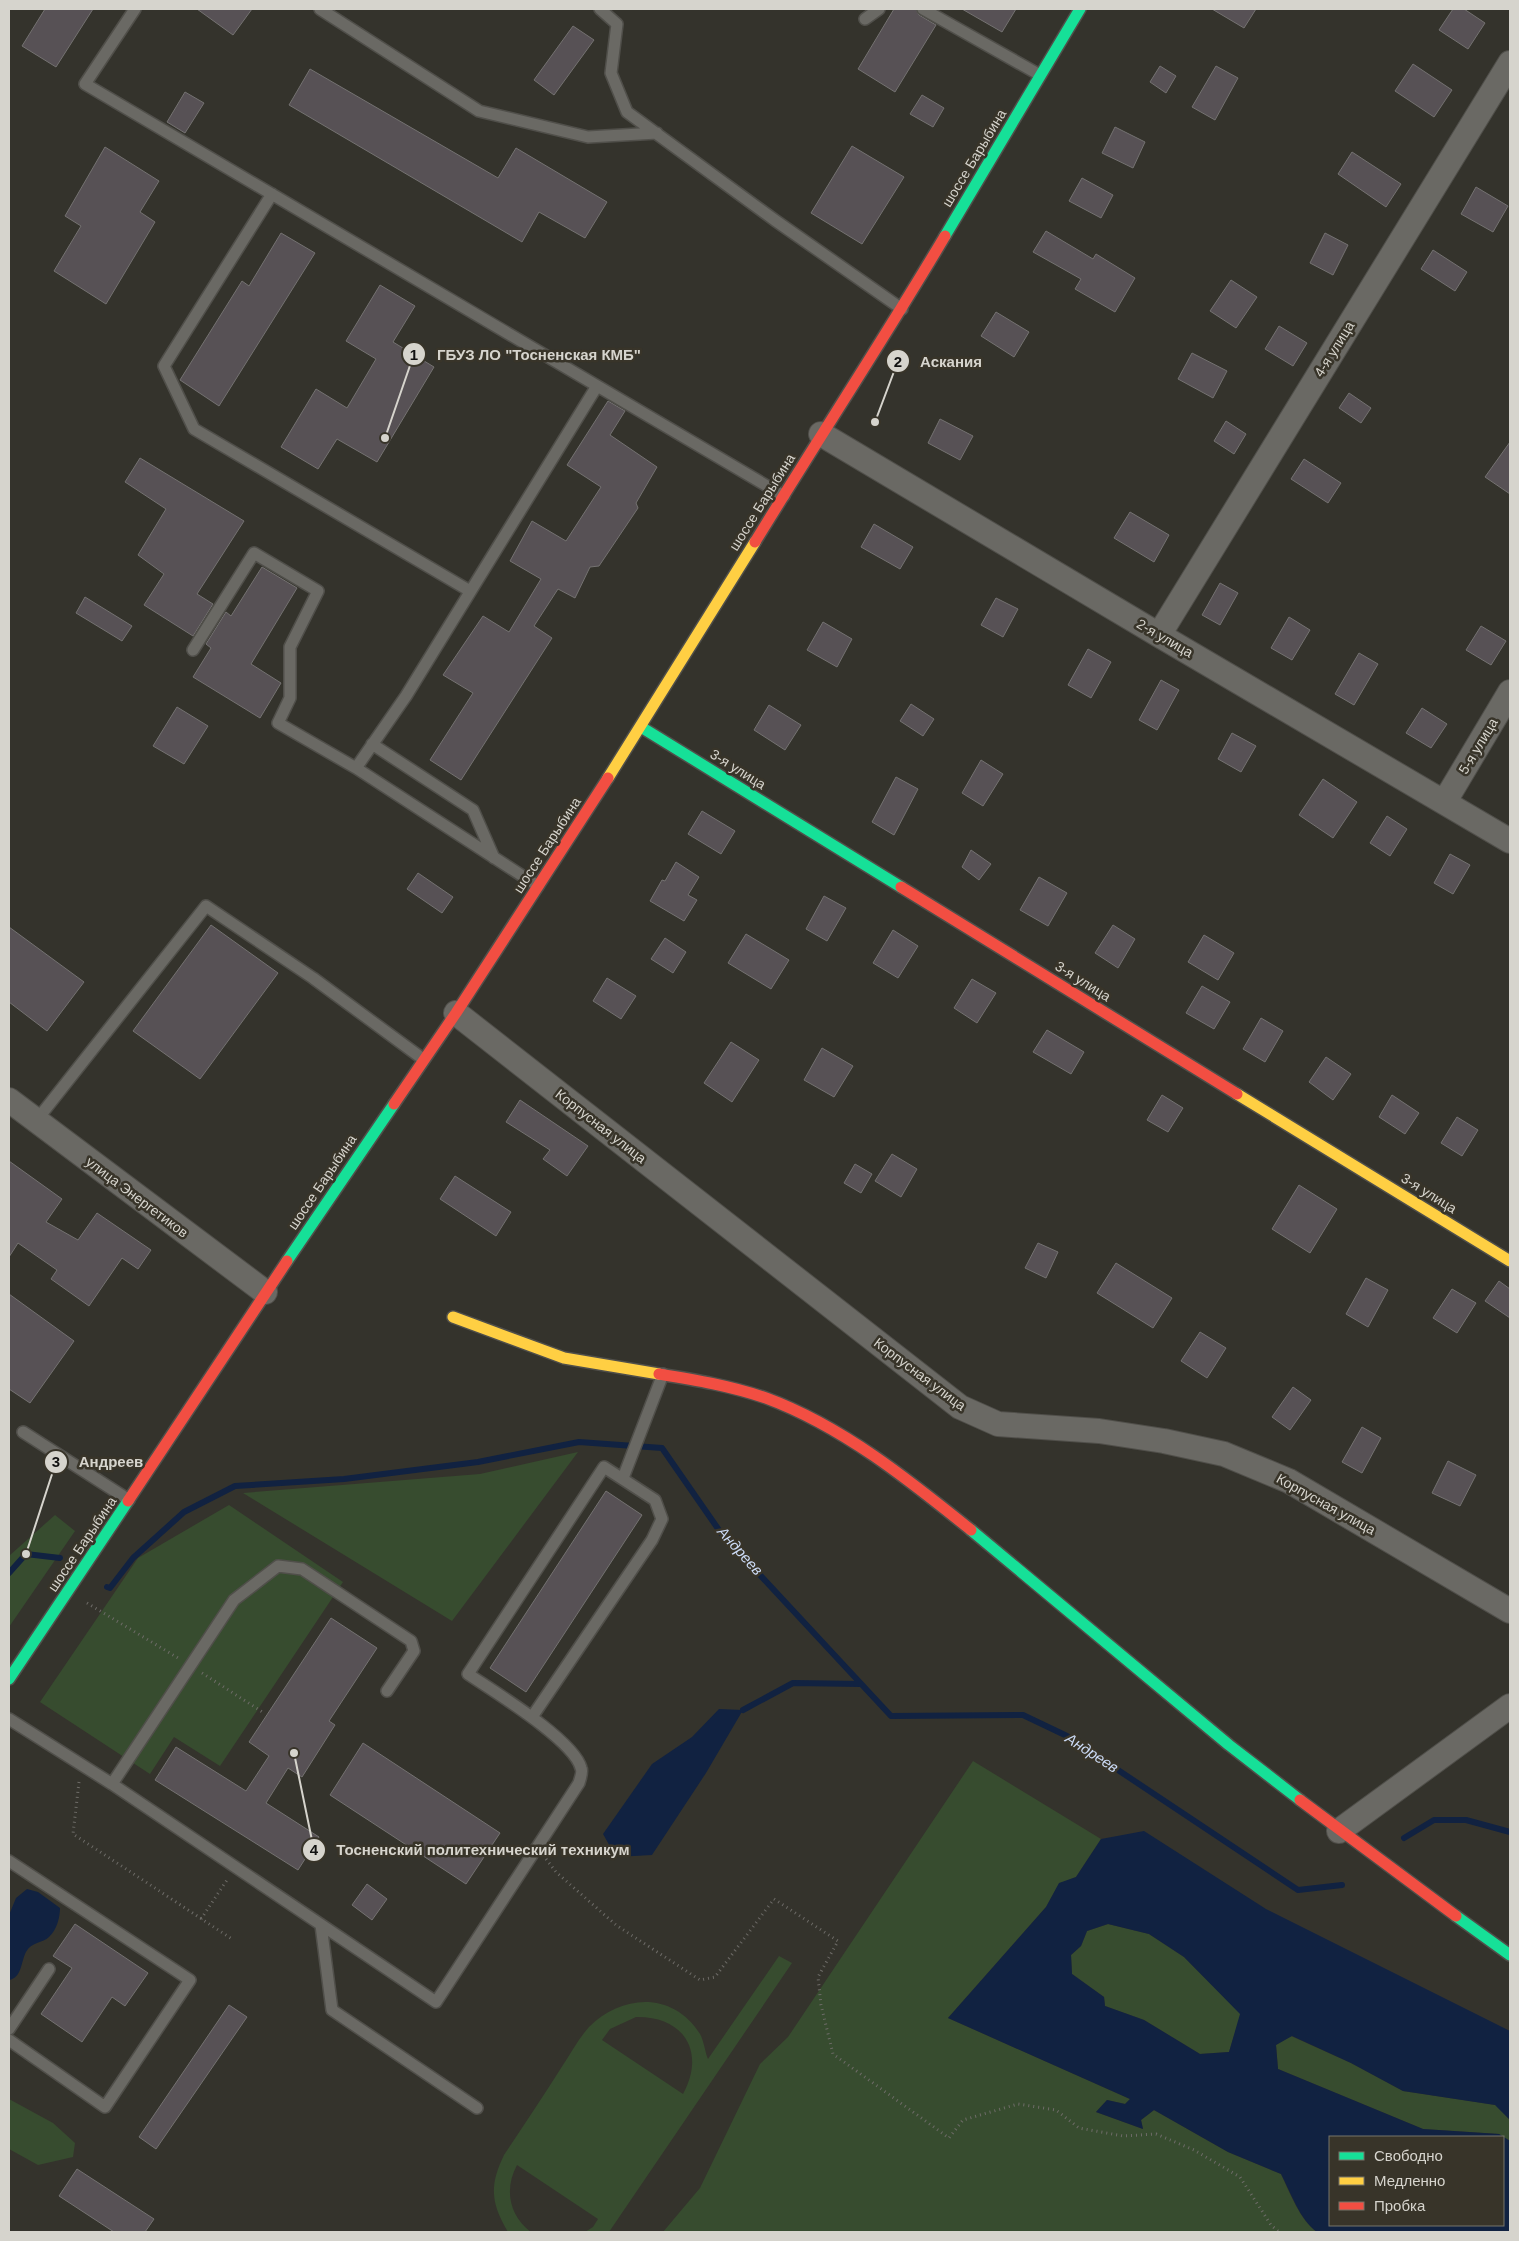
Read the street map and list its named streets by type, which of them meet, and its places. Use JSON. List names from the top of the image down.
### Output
{
  "streets": {
    "street": [
      "шоссе Барыбина",
      "4-я улица",
      "2-я улица",
      "5-я улица",
      "3-я улица",
      "Корпусная улица",
      "улица Энергетиков"
    ]
  },
  "crossings": [
    ["шоссе Барыбина", "2-я улица"],
    ["шоссе Барыбина", "3-я улица"],
    ["шоссе Барыбина", "Корпусная улица"],
    ["шоссе Барыбина", "улица Энергетиков"],
    ["4-я улица", "2-я улица"],
    ["2-я улица", "5-я улица"]
  ],
  "water": ["Андреев"],
  "places": [
    "Аскания",
    "ГБУЗ ЛО \"Тосненская КМБ\"",
    "Андреев",
    "Тосненский политехнический техникум"
  ],
  "legend": ["Свободно", "Медленно", "Пробка"]
}
